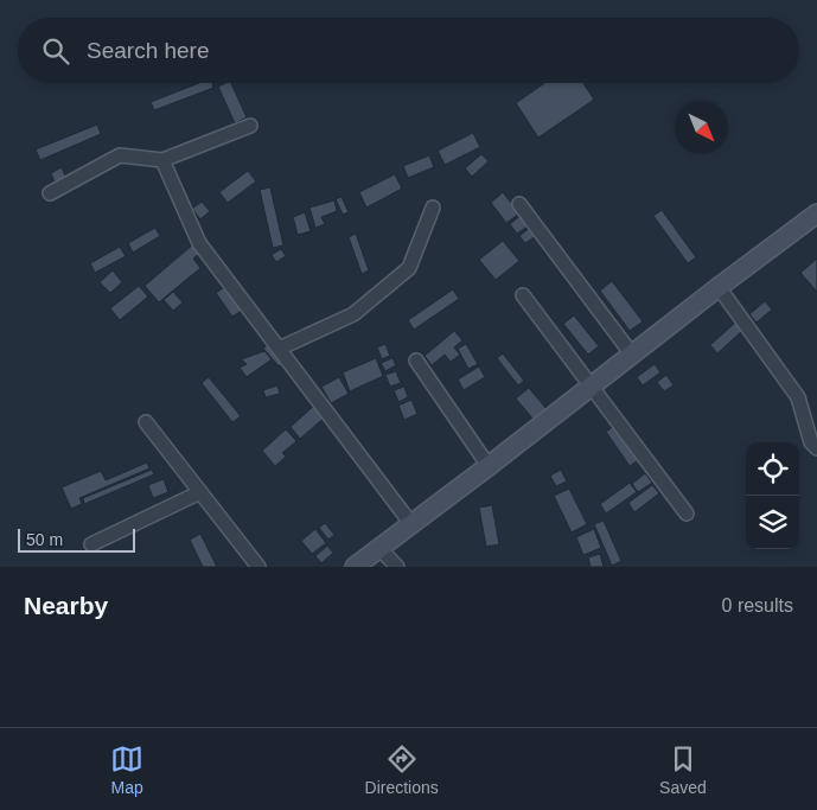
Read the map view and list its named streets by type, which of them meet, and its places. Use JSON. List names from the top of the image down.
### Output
{
  "scale_bar": "50 m",
  "north": "bottom right",
  "page": {
    "search": "Search here",
    "scale": "50 m",
    "heading": ["Nearby", "0 results"],
    "nav": ["Map", "Directions", "Saved"]
  }
}
